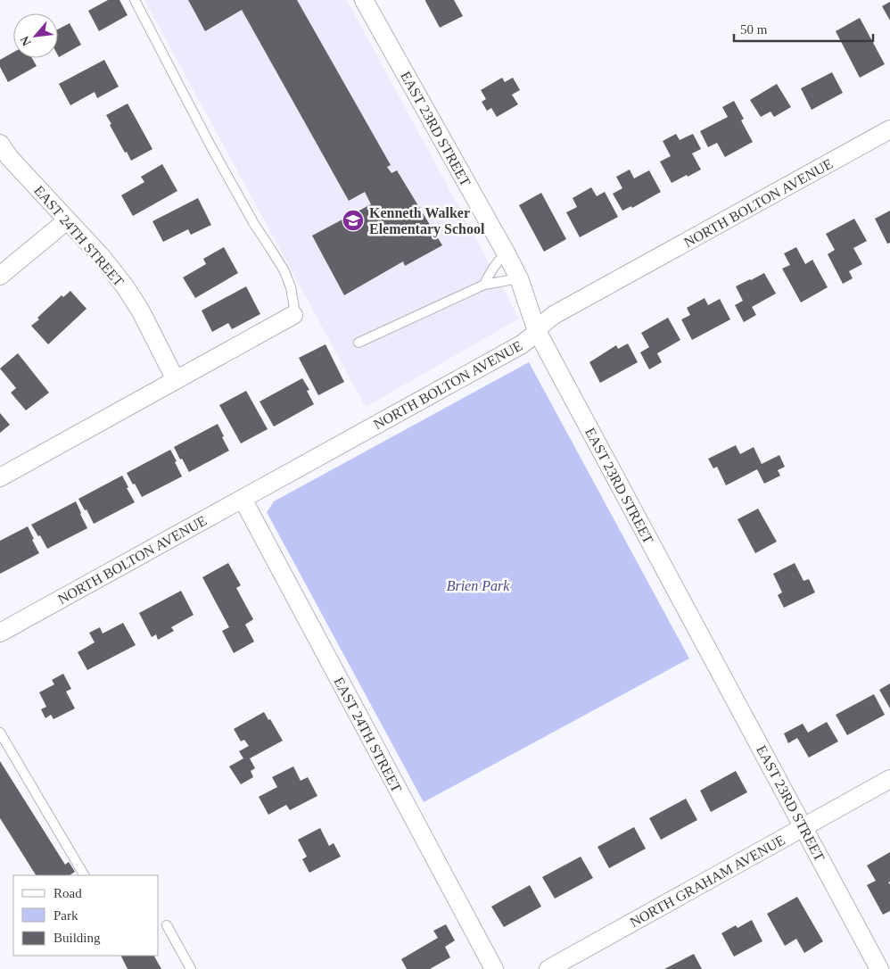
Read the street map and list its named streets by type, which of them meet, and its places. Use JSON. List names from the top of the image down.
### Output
{
  "streets": {
    "street": [
      "EAST 23RD STREET",
      "NORTH BOLTON AVENUE",
      "EAST 24TH STREET",
      "NORTH GRAHAM AVENUE"
    ]
  },
  "crossings": [
    ["EAST 23RD STREET", "NORTH BOLTON AVENUE"],
    ["EAST 23RD STREET", "NORTH GRAHAM AVENUE"],
    ["NORTH BOLTON AVENUE", "EAST 24TH STREET"]
  ],
  "parks": ["Brien Park"],
  "places": {
    "school or university": ["Kenneth Walker Elementary School"]
  },
  "legend": ["Road", "Park", "Building"],
  "scale_bar": "50 m",
  "north": "bottom left"
}
